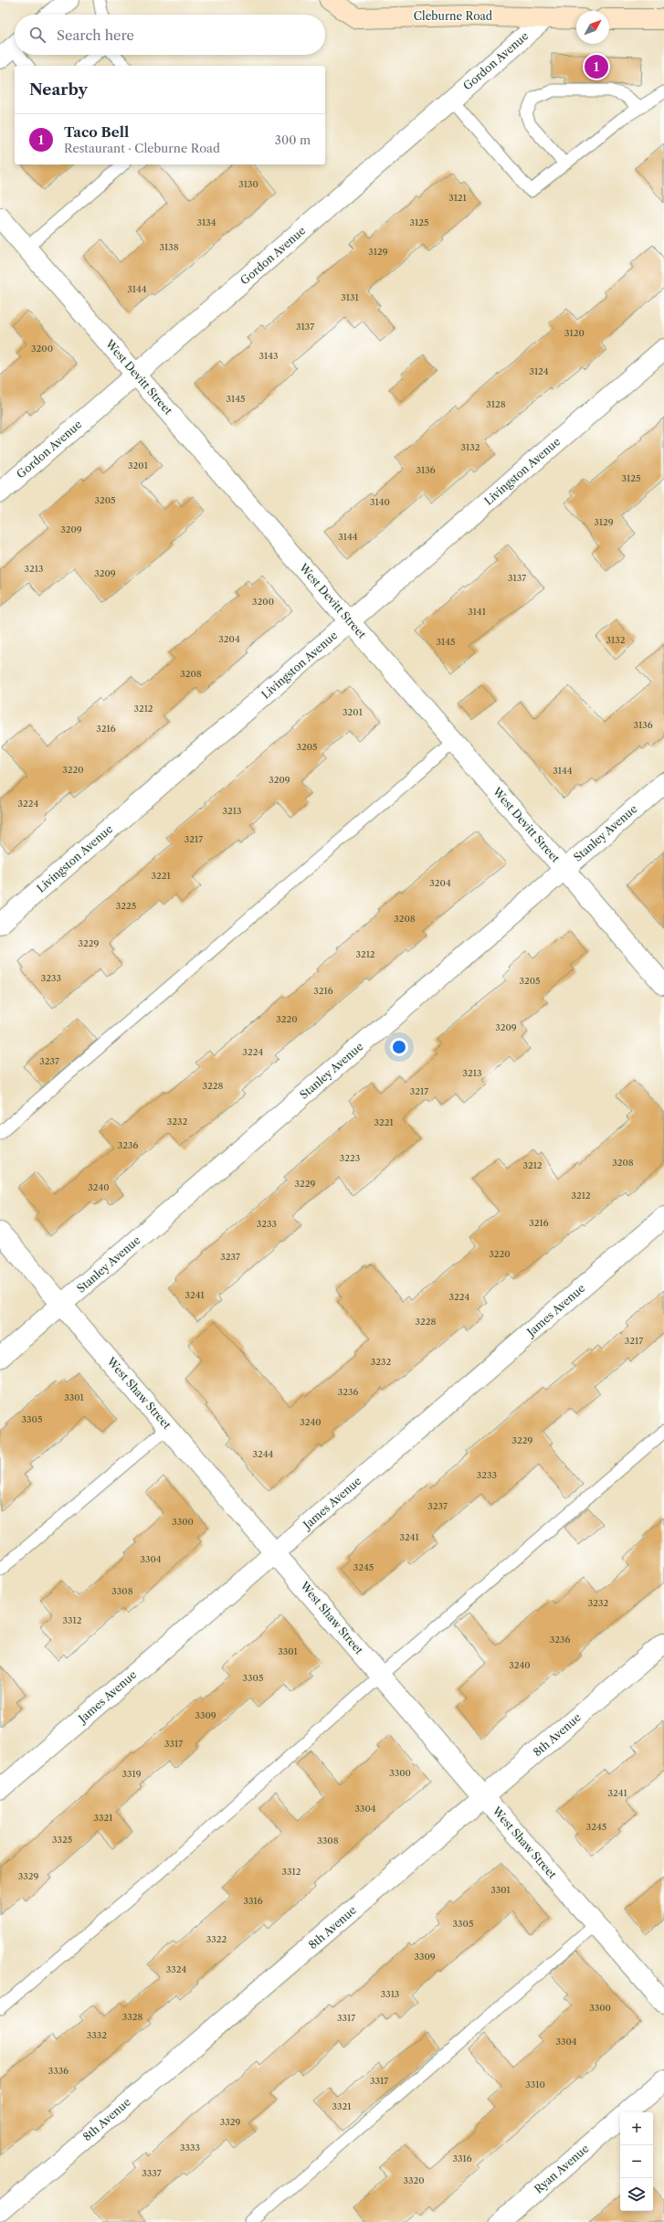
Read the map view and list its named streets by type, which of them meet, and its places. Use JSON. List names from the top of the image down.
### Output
{
  "streets": {
    "main road": ["Cleburne Road"],
    "street": [
      "Gordon Avenue",
      "West Devitt Street",
      "Livingston Avenue",
      "Stanley Avenue",
      "James Avenue",
      "West Shaw Street",
      "8th Avenue",
      "Ryan Avenue"
    ]
  },
  "crossings": [
    ["Cleburne Road", "Gordon Avenue"],
    ["Gordon Avenue", "West Devitt Street"],
    ["West Devitt Street", "Livingston Avenue"],
    ["West Devitt Street", "Stanley Avenue"],
    ["Stanley Avenue", "West Shaw Street"],
    ["James Avenue", "West Shaw Street"],
    ["West Shaw Street", "8th Avenue"]
  ],
  "house_numbers": [
    "3130",
    "3121",
    "3134",
    "3125",
    "3138",
    "3129",
    "3144",
    "3131",
    "3137",
    "3120",
    "3200",
    "3143",
    "3124",
    "3145",
    "3128",
    "3132",
    "3201",
    "3136",
    "3125",
    "3205",
    "3140",
    "3129",
    "3209",
    "3144",
    "3213",
    "3209",
    "3137",
    "3200",
    "3141",
    "3204",
    "3132",
    "3145",
    "3208",
    "3212",
    "3201",
    "3136",
    "3216",
    "3205",
    "3220",
    "3144",
    "3209",
    "3224",
    "3213",
    "3217",
    "3221",
    "3204",
    "3225",
    "3208",
    "3229",
    "3212",
    "3233",
    "3205",
    "3216",
    "3220",
    "3209",
    "3224",
    "3237",
    "3213",
    "3228",
    "3217",
    "3232",
    "3221",
    "3236",
    "3223",
    "3208",
    "3212",
    "3229",
    "3240",
    "3212",
    "3216",
    "3233",
    "3220",
    "3237",
    "3241",
    "3224",
    "3228",
    "3217",
    "3232",
    "3236",
    "3301",
    "3305",
    "3240",
    "3229",
    "3244",
    "3233",
    "3237",
    "3300",
    "3241",
    "3304",
    "3245",
    "3308",
    "3232",
    "3312",
    "3236",
    "3301",
    "3240",
    "3305",
    "3309",
    "3317",
    "3300",
    "3319",
    "3241",
    "3304",
    "3321",
    "3245",
    "3325",
    "3308",
    "3312",
    "3329",
    "3301",
    "3316",
    "3305",
    "3322",
    "3309",
    "3324",
    "3313",
    "3300",
    "3328",
    "3317",
    "3332",
    "3304",
    "3336",
    "3317",
    "3310",
    "3321",
    "3329",
    "3333",
    "3316",
    "3337",
    "3320"
  ],
  "north": "top right",
  "page": {
    "search": "Search here",
    "pins": "1",
    "heading": "Nearby",
    "list": [
      {
        "mark": "1",
        "name": "Taco Bell",
        "note": "Restaurant · Cleburne Road",
        "value": "300 m"
      }
    ],
    "map_buttons": ["+", "−"]
  }
}
